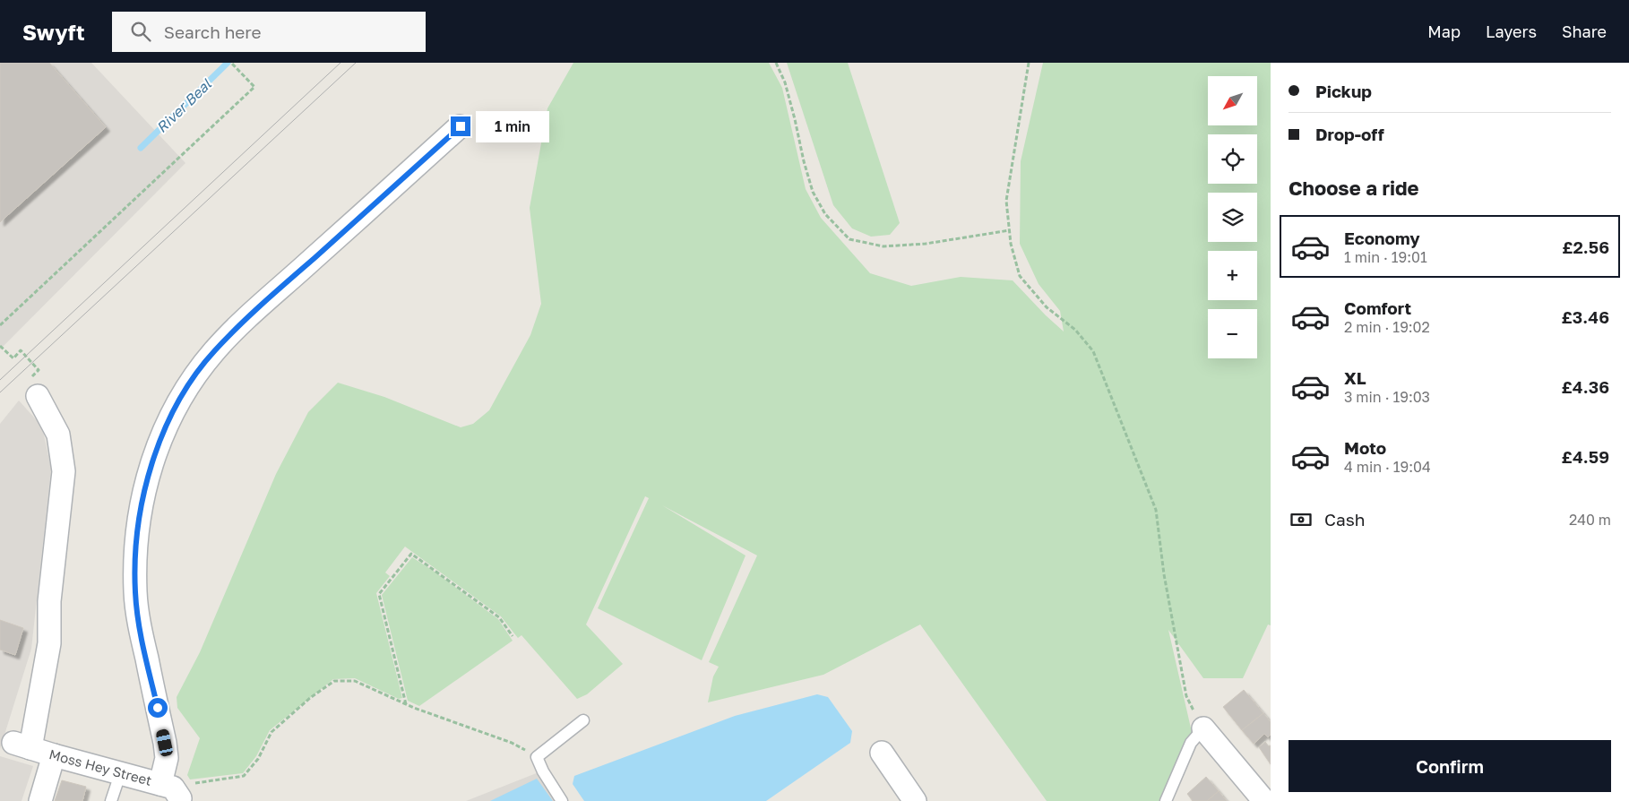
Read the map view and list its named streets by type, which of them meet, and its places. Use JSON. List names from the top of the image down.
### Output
{
  "streets": {
    "street": ["Moss Hey Street"]
  },
  "water": ["River Beal"],
  "north": "bottom left",
  "page": {
    "header": "Swyft",
    "search": "Search here",
    "nav": ["Map", "Layers", "Share"],
    "banner": ["Pickup", "Drop-off"],
    "map_buttons": ["+", "−"],
    "bubble": "1 min",
    "heading": "Choose a ride",
    "list": [
      {
        "name": "Economy",
        "note": "1 min · 19:01",
        "value": "£2.56"
      },
      {
        "name": "Comfort",
        "note": "2 min · 19:02",
        "value": "£3.46"
      },
      {
        "name": "XL",
        "note": "3 min · 19:03",
        "value": "£4.36"
      },
      {
        "name": "Moto",
        "note": "4 min · 19:04",
        "value": "£4.59"
      }
    ],
    "pay": ["Cash", "240 m"],
    "buttons": "Confirm"
  }
}
